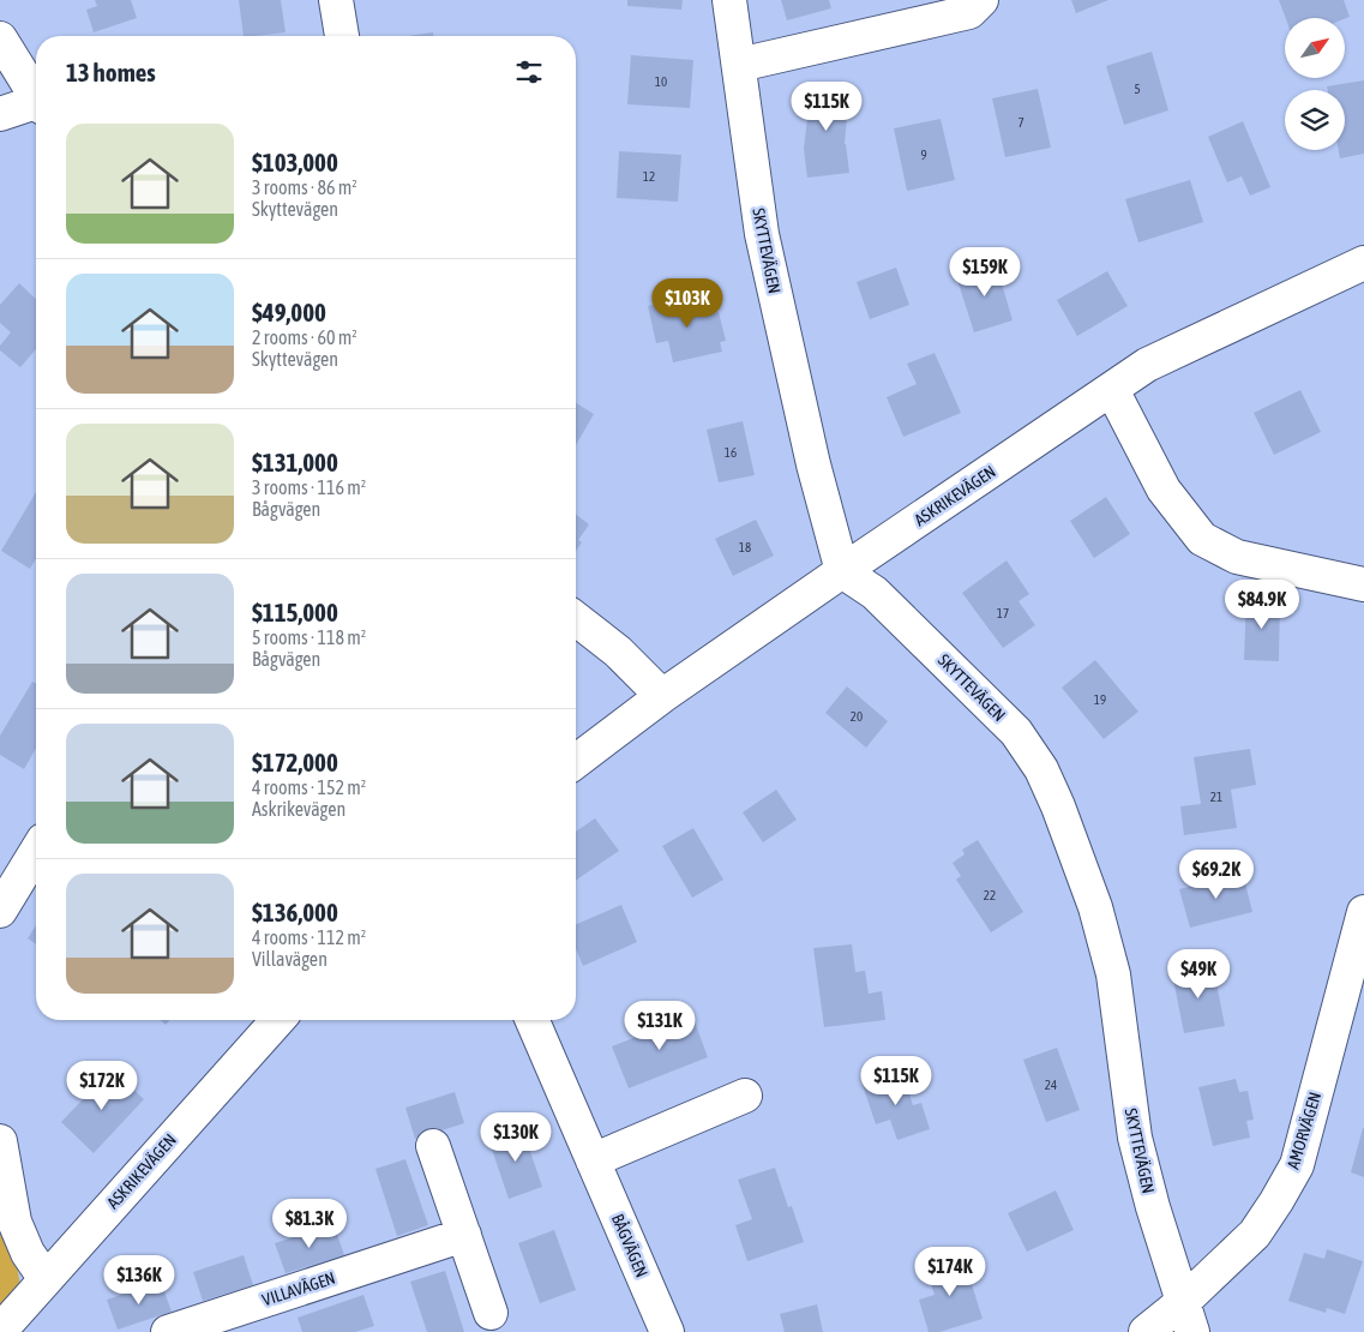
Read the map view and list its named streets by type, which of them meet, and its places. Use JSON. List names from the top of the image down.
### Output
{
  "streets": {
    "street": [
      "SKYTTEVÄGEN",
      "ASKRIKEVÄGEN",
      "AMORVÄGEN",
      "BÅGVÄGEN",
      "VILLAVÄGEN"
    ]
  },
  "crossings": [
    ["SKYTTEVÄGEN", "ASKRIKEVÄGEN"],
    ["SKYTTEVÄGEN", "AMORVÄGEN"]
  ],
  "house_numbers": [
    "10",
    "5",
    "7",
    "9",
    "12",
    "16",
    "18",
    "17",
    "19",
    "20",
    "21",
    "22",
    "24"
  ],
  "north": "top right",
  "page": {
    "heading": "13 homes",
    "price": [
      "$115K",
      "$159K",
      "$103K",
      "$84.9K",
      "$69.2K",
      "$49K",
      "$131K",
      "$115K",
      "$172K",
      "$130K",
      "$81.3K",
      "$174K",
      "$136K"
    ],
    "list": [
      {
        "name": "$103,000",
        "note": "3 rooms · 86 m² · Skyttevägen"
      },
      {
        "name": "$49,000",
        "note": "2 rooms · 60 m² · Skyttevägen"
      },
      {
        "name": "$131,000",
        "note": "3 rooms · 116 m² · Bågvägen"
      },
      {
        "name": "$115,000",
        "note": "5 rooms · 118 m² · Bågvägen"
      },
      {
        "name": "$172,000",
        "note": "4 rooms · 152 m² · Askrikevägen"
      },
      {
        "name": "$136,000",
        "note": "4 rooms · 112 m² · Villavägen"
      }
    ]
  }
}
